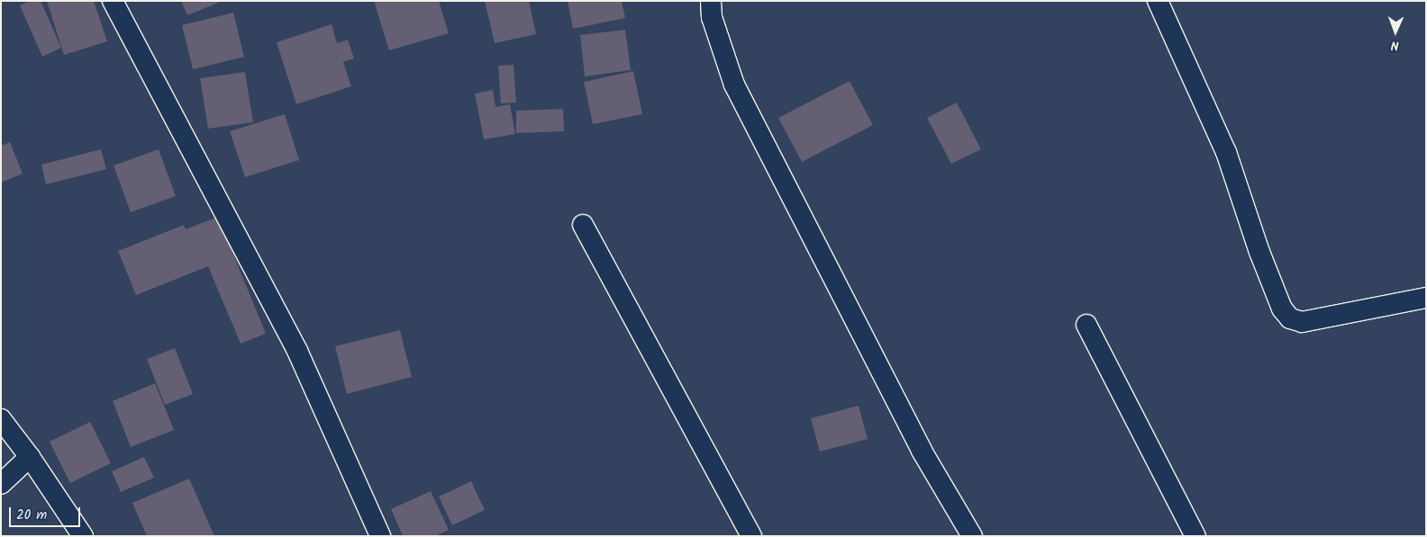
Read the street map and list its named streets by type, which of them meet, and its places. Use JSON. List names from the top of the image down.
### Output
{
  "scale_bar": "20 m",
  "north": "bottom"
}
